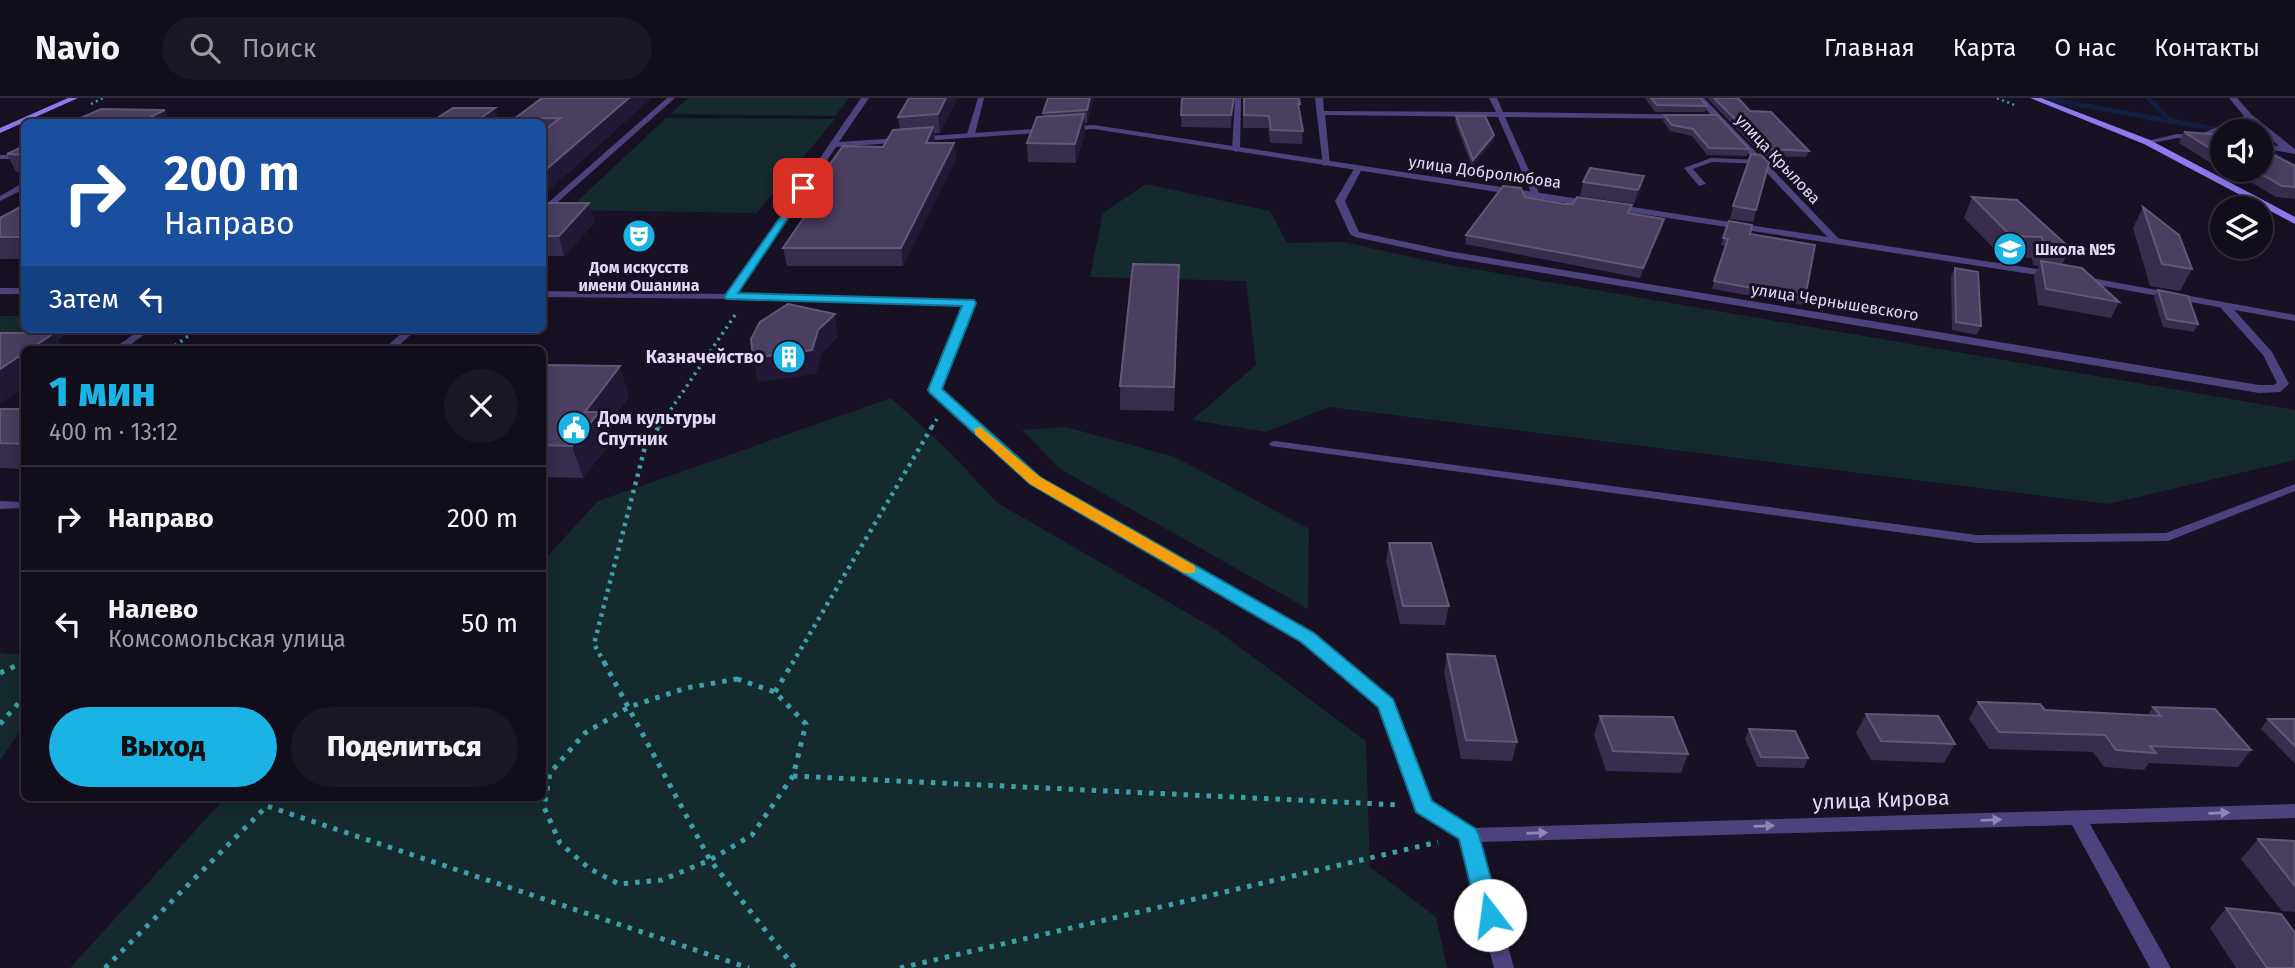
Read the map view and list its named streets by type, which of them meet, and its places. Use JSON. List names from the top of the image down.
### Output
{
  "streets": {
    "street": [
      "улица Крылова",
      "улица Добролюбова",
      "улица Чернышевского",
      "улица Кирова"
    ]
  },
  "crossings": [
    ["улица Крылова", "улица Добролюбова"],
    ["улица Добролюбова", "улица Чернышевского"]
  ],
  "one_way": ["улица Кирова"],
  "places": {
    "theatre": ["Дом искусств имени Ошанина"],
    "school or university": ["Школа №5"],
    "building": ["Казначейство"],
    "public building": ["Дом культуры Спутник"]
  },
  "page": {
    "header": "Navio",
    "search": "Поиск",
    "nav": [
      "Главная",
      "Карта",
      "О нас",
      "Контакты"
    ],
    "turn": ["200 m", "Направо"],
    "then": "Затем",
    "heading": ["1 мин", "400 m · 13:12"],
    "list": [
      {
        "name": "Направо",
        "value": "200 m"
      },
      {
        "name": "Налево",
        "note": "Комсомольская улица",
        "value": "50 m"
      }
    ],
    "buttons": ["Выход", "Поделиться"]
  }
}
